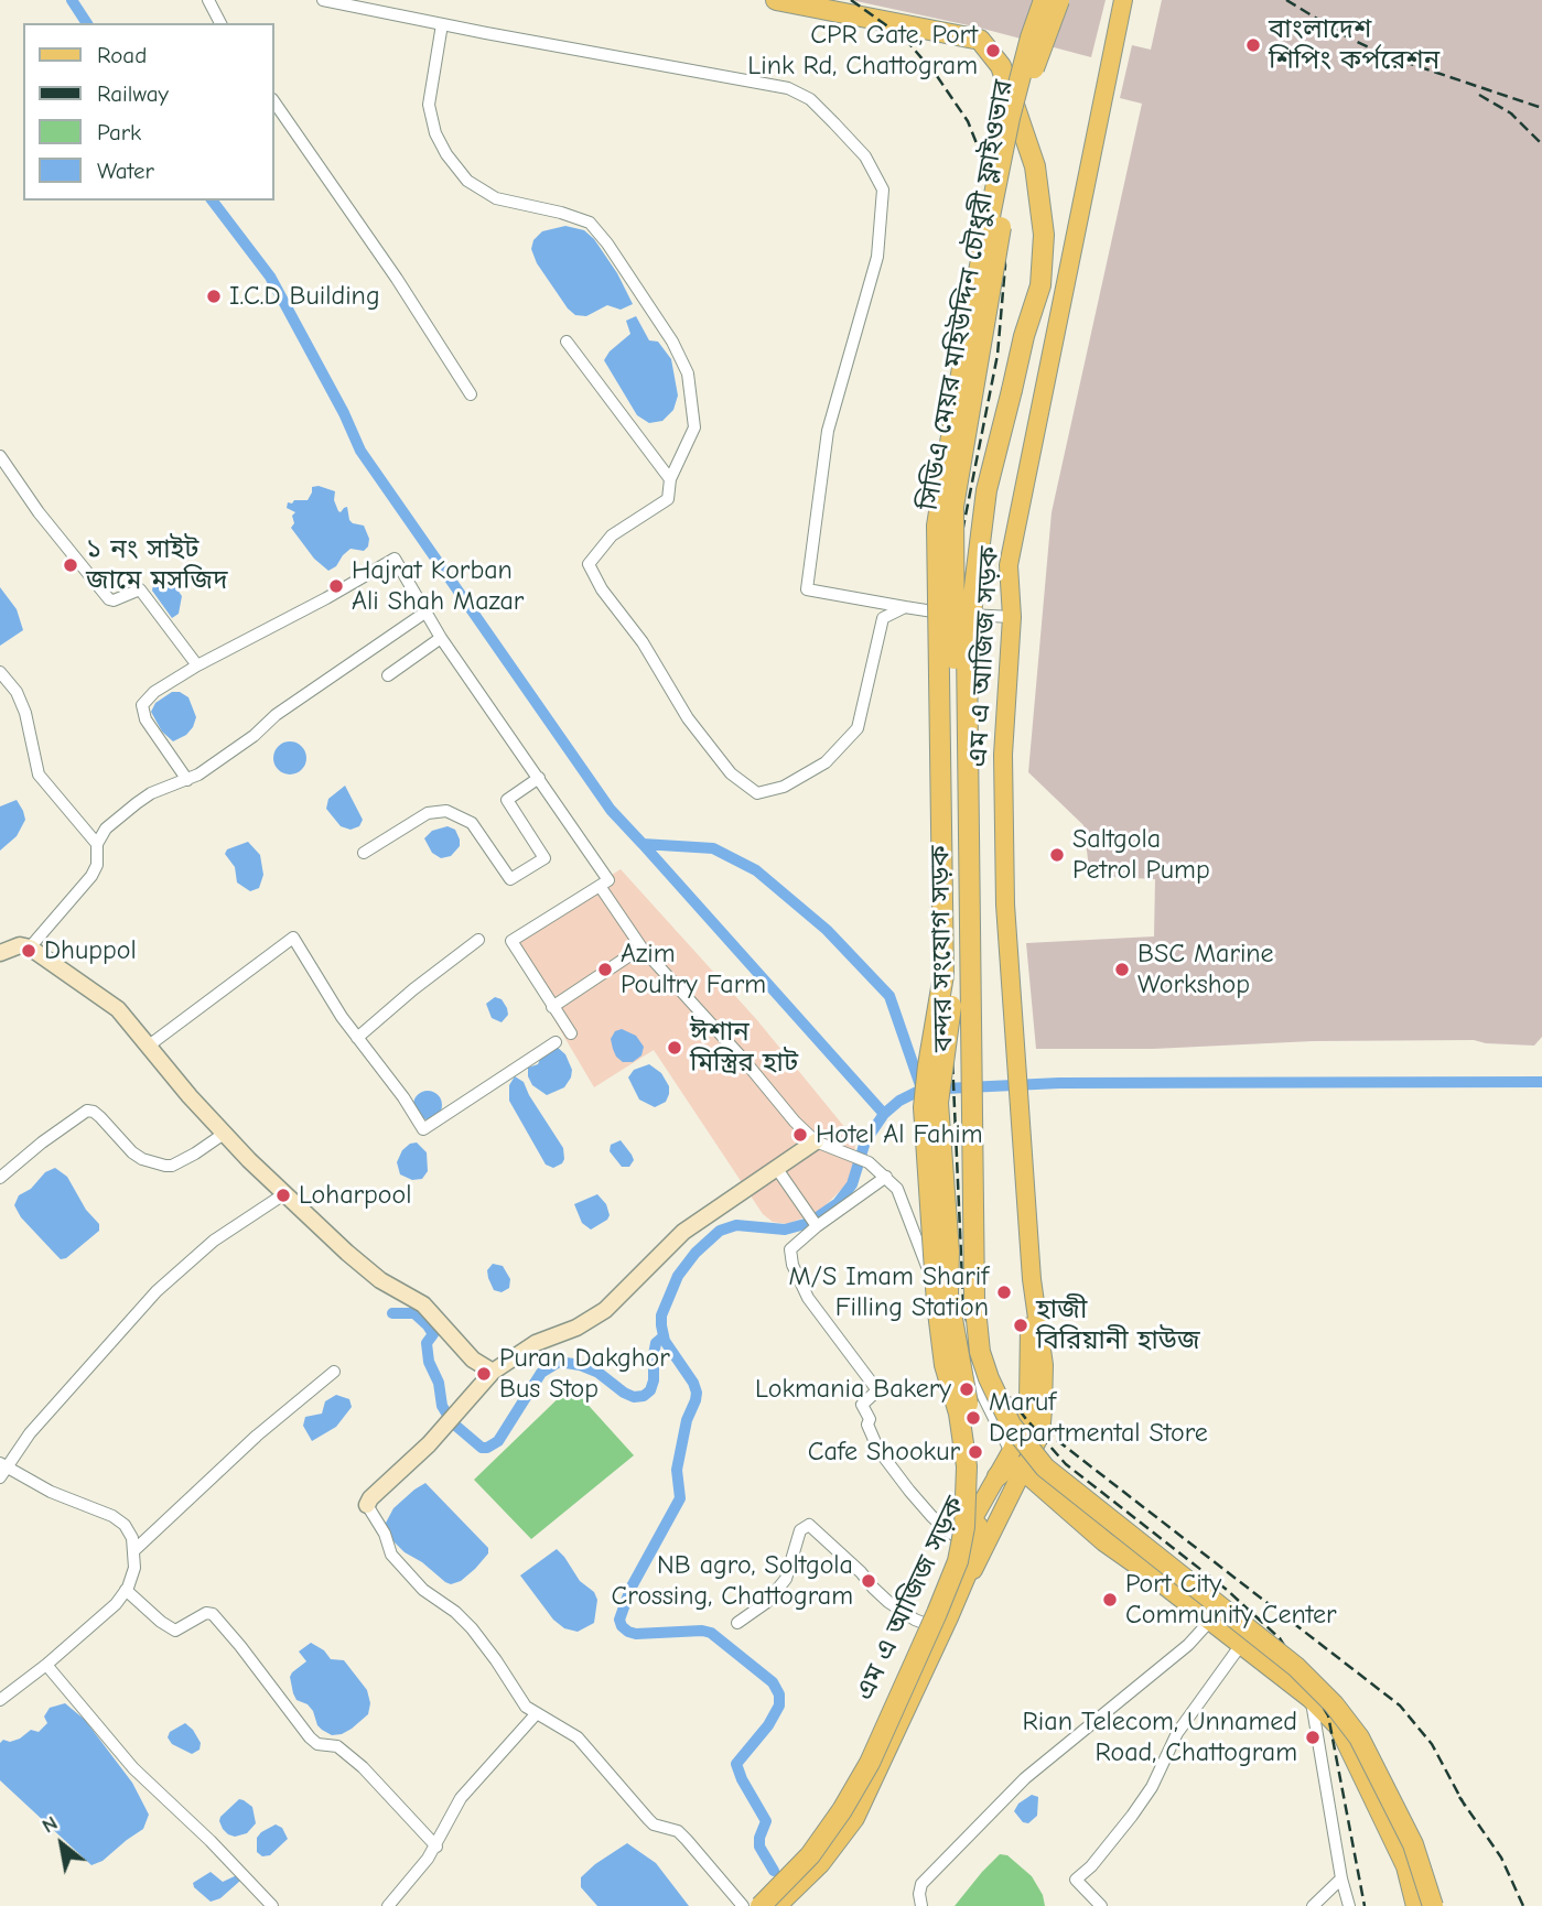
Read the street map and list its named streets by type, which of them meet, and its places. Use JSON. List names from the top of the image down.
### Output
{
  "streets": {
    "highway": ["সিডিএ মেয়র মহিউদ্দিন চৌধুরী ফ্লাইওভার", "বন্দর সংযোগ সড়ক"],
    "main road": ["এম এ আজিজ সড়ক"]
  },
  "places": [
    "বাংলাদেশ শিপিং কর্পরেশন",
    "CPR Gate, Port Link Rd, Chattogram",
    "I.C.D Building",
    "১ নং সাইট জামে মসজিদ",
    "Hajrat Korban Ali Shah Mazar",
    "Saltgola Petrol Pump",
    "Dhuppol",
    "Azim Poultry Farm",
    "BSC Marine Workshop",
    "ঈশান মিস্ত্রির হাট",
    "Hotel Al Fahim",
    "Loharpool",
    "M/S Imam Sharif Filling Station",
    "হাজী বিরিয়ানী হাউজ",
    "Puran Dakghor Bus Stop",
    "Lokmania Bakery",
    "Maruf Departmental Store",
    "Cafe Shookur",
    "NB agro, Soltgola Crossing, Chattogram",
    "Port City Community Center",
    "Rian Telecom, Unnamed Road, Chattogram"
  ],
  "legend": [
    "Road",
    "Railway",
    "Park",
    "Water"
  ],
  "north": "top left"
}
